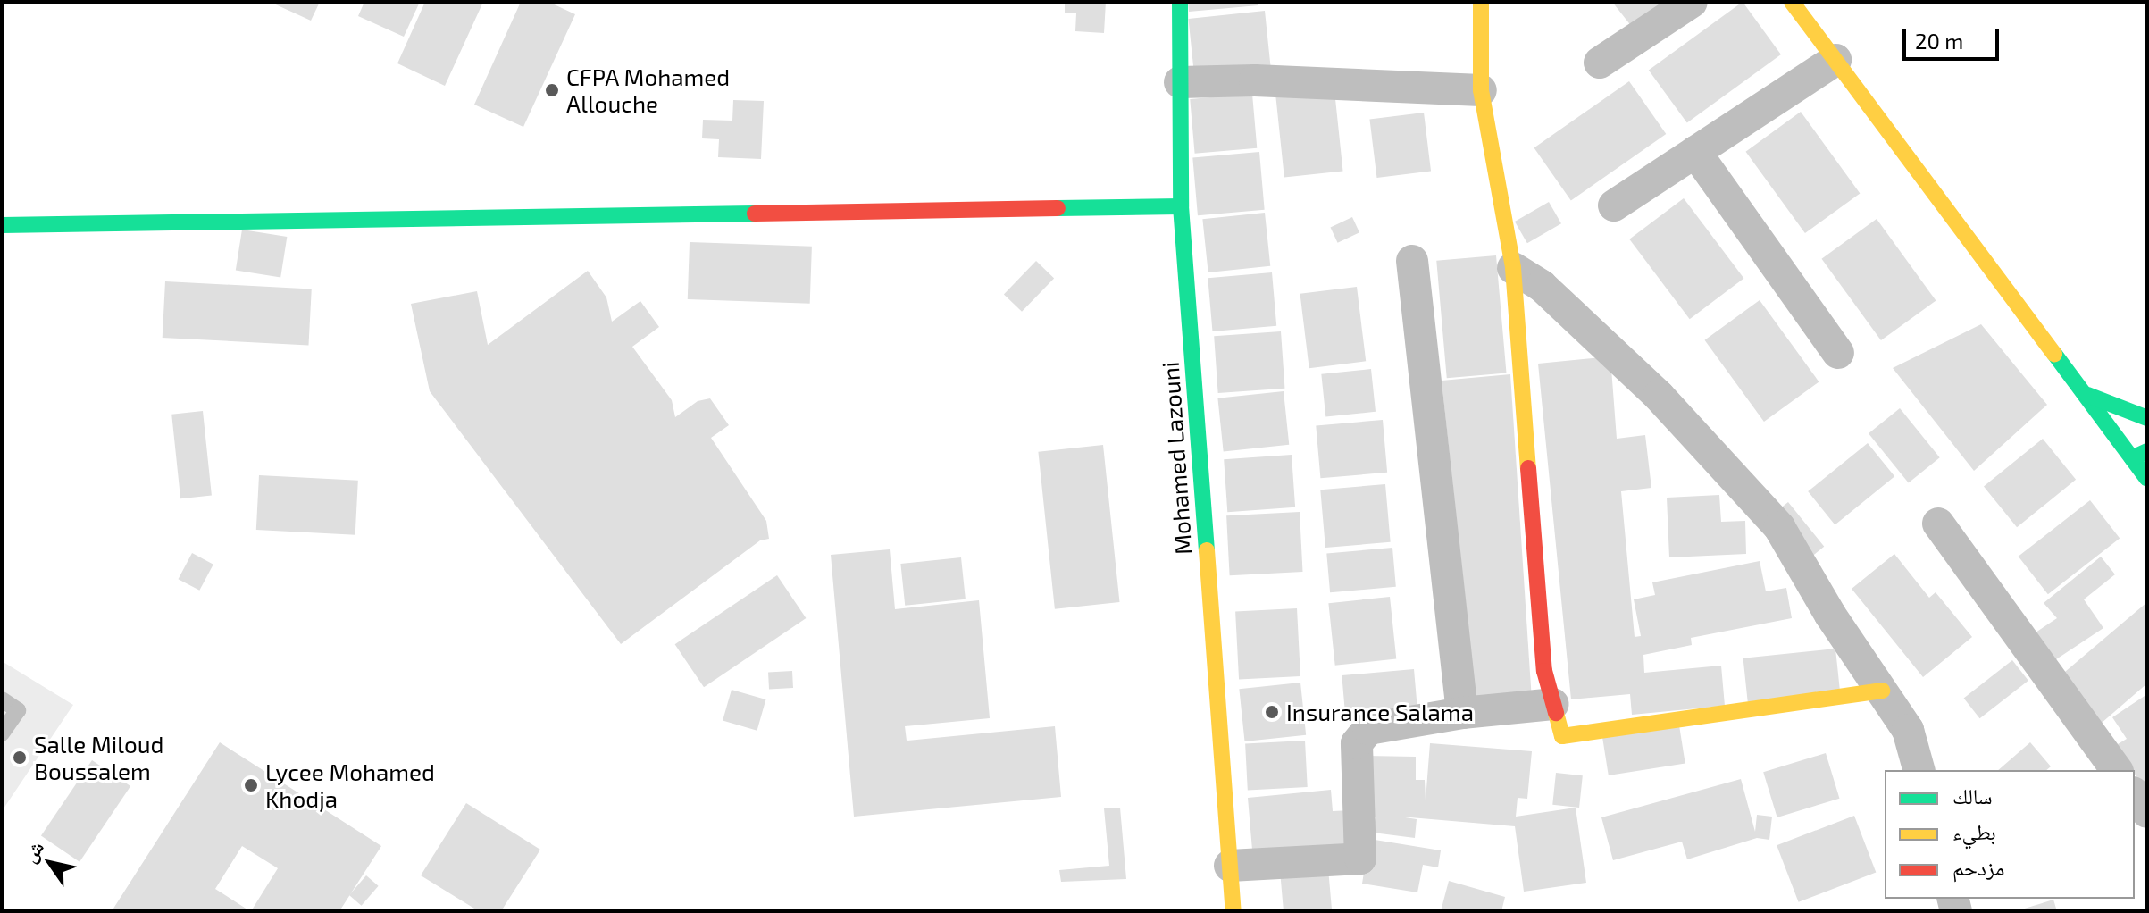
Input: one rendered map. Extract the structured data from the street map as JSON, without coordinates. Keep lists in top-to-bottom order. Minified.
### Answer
{"streets":{"main road":["Mohamed Lazouni"]},"places":["CFPA Mohamed Allouche","Insurance Salama","Salle Miloud Boussalem","Lycee Mohamed Khodja"],"legend":["سالك","بطيء","مزدحم"],"scale_bar":"20 m","north":"top left"}
